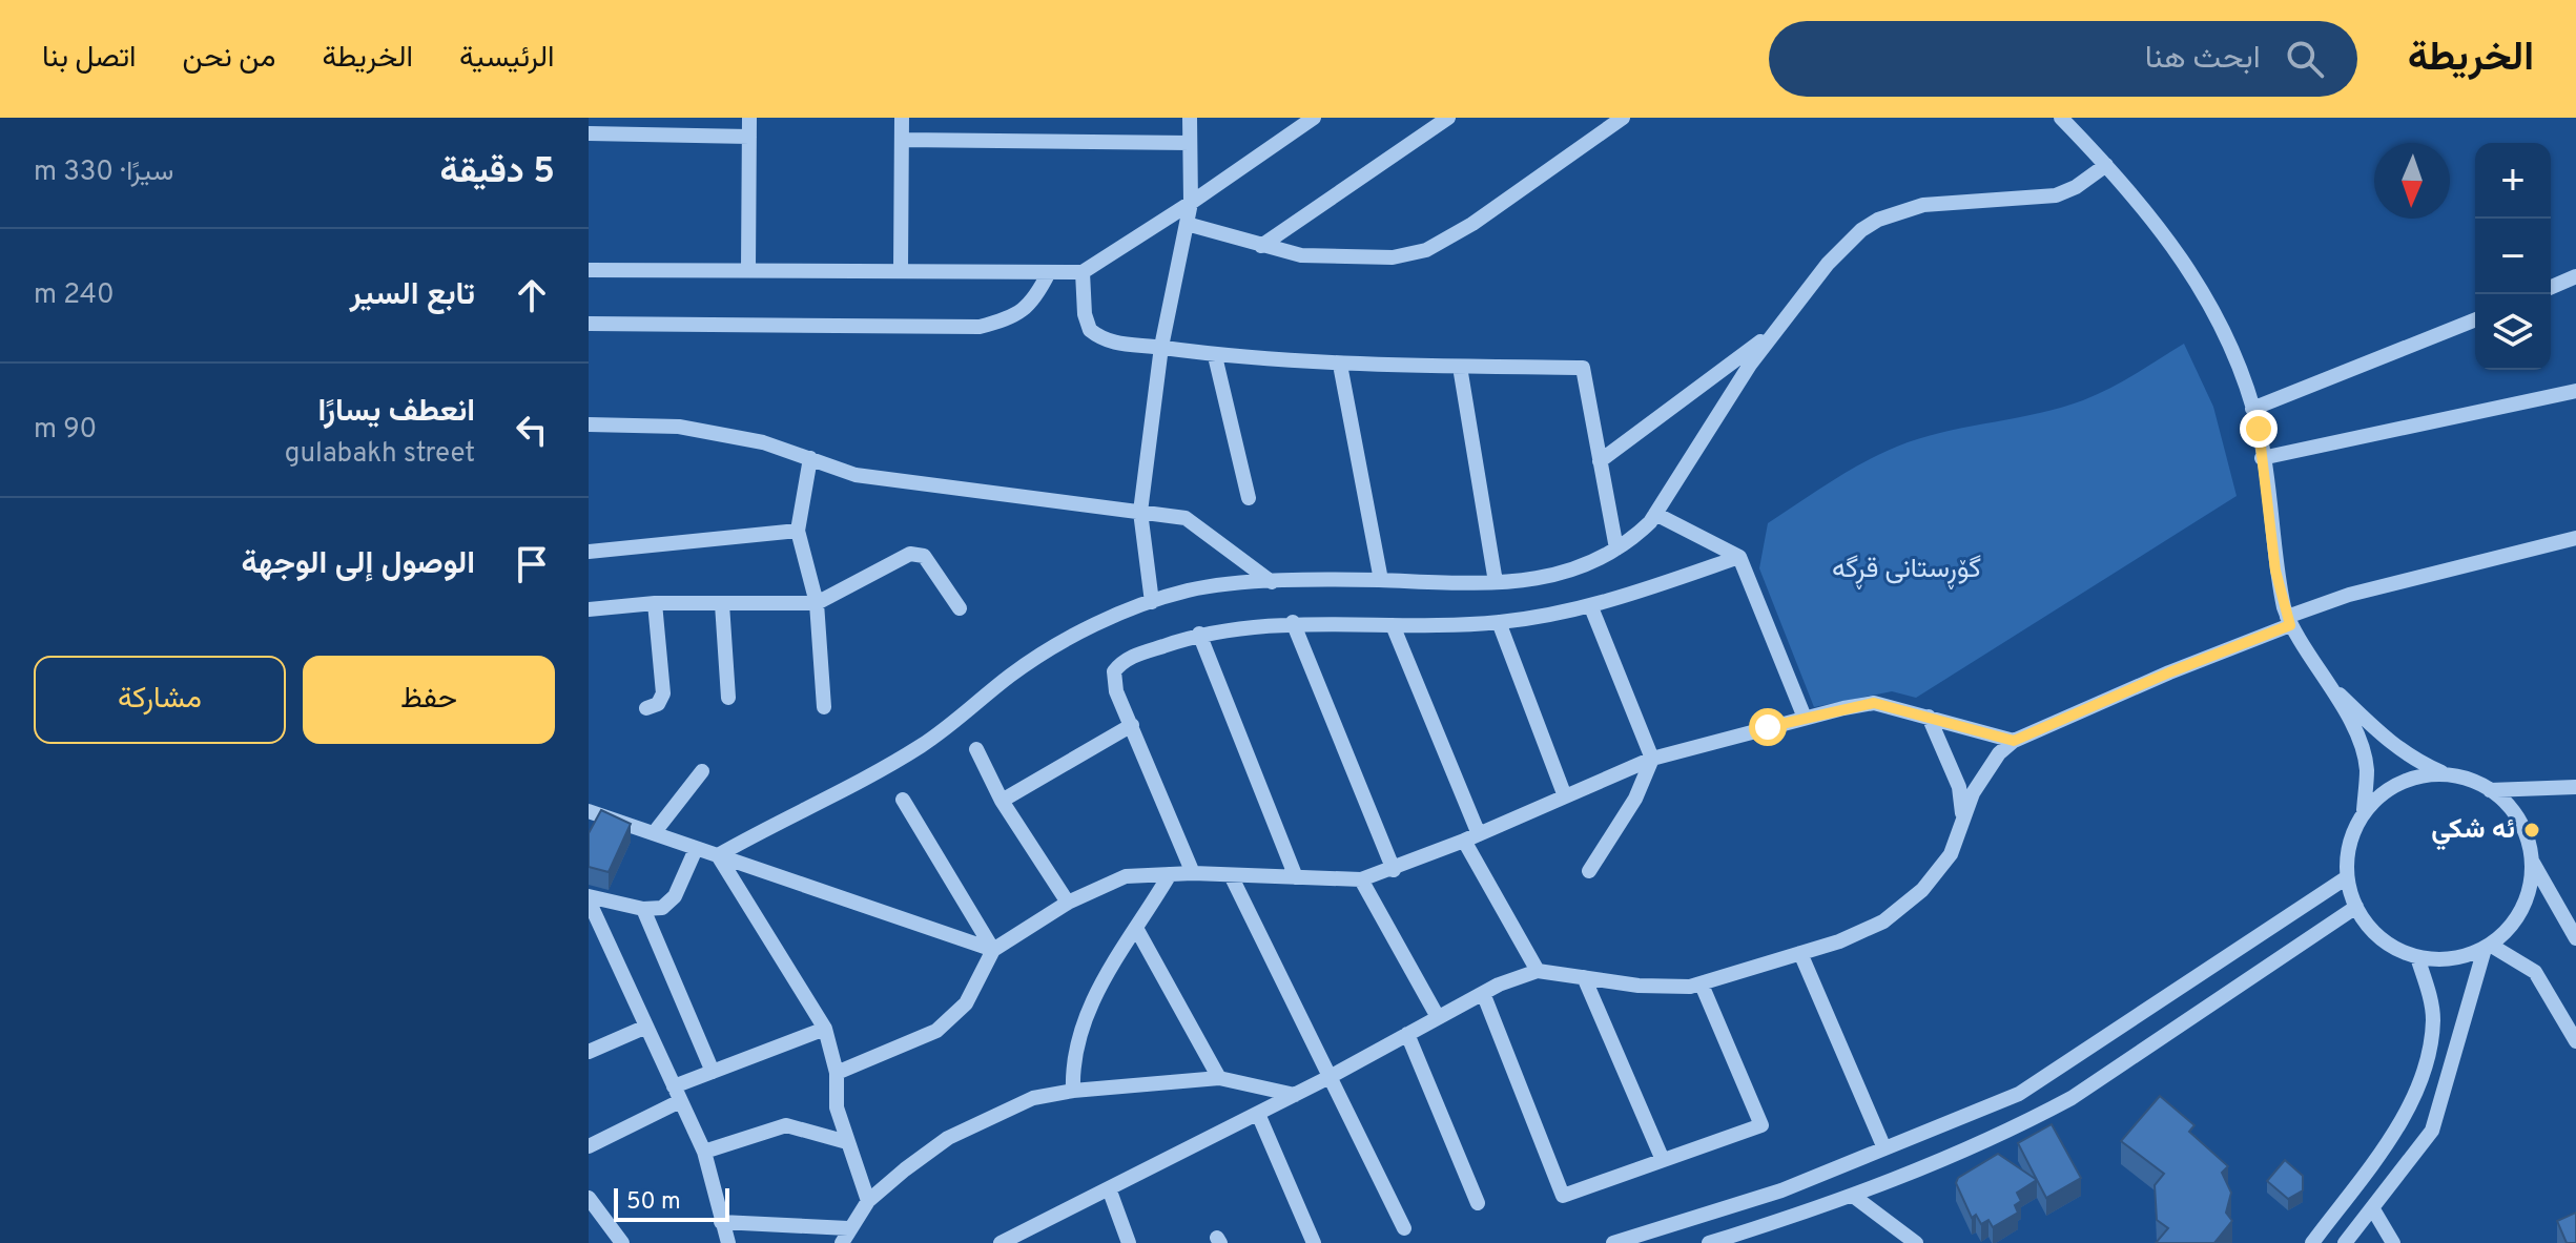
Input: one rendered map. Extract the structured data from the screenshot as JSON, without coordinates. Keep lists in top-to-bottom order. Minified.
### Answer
{"parks":["گۆڕستانی قڕگە"],"places":["ئه شكي"],"scale_bar":"50 m","north":"bottom","page":{"header":"الخريطة","search":"ابحث هنا","nav":["الرئيسية","الخريطة","من نحن","اتصل بنا"],"heading":["5 دقيقة","سيرًا · 330 m"],"map_buttons":["+","−"],"list":[["تابع السير","240 m"],["انعطف يسارًا","gulabakh street","90 m"],"الوصول إلى الوجهة"],"buttons":["حفظ","مشاركة"],"scale":"50 m"}}
